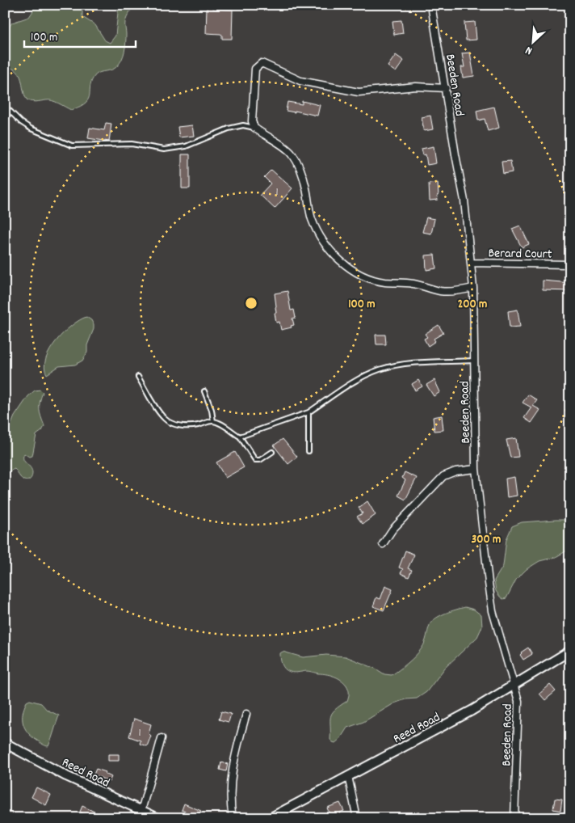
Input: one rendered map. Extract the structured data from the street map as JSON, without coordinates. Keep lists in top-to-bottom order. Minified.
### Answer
{"streets":{"street":["Beeden Road","Berard Court","Reed Road"]},"crossings":[["Beeden Road","Berard Court"],["Beeden Road","Reed Road"]],"house_numbers":["1","1"],"scale_bar":"100 m","north":"bottom left","rings":["100 m","200 m","300 m"]}
